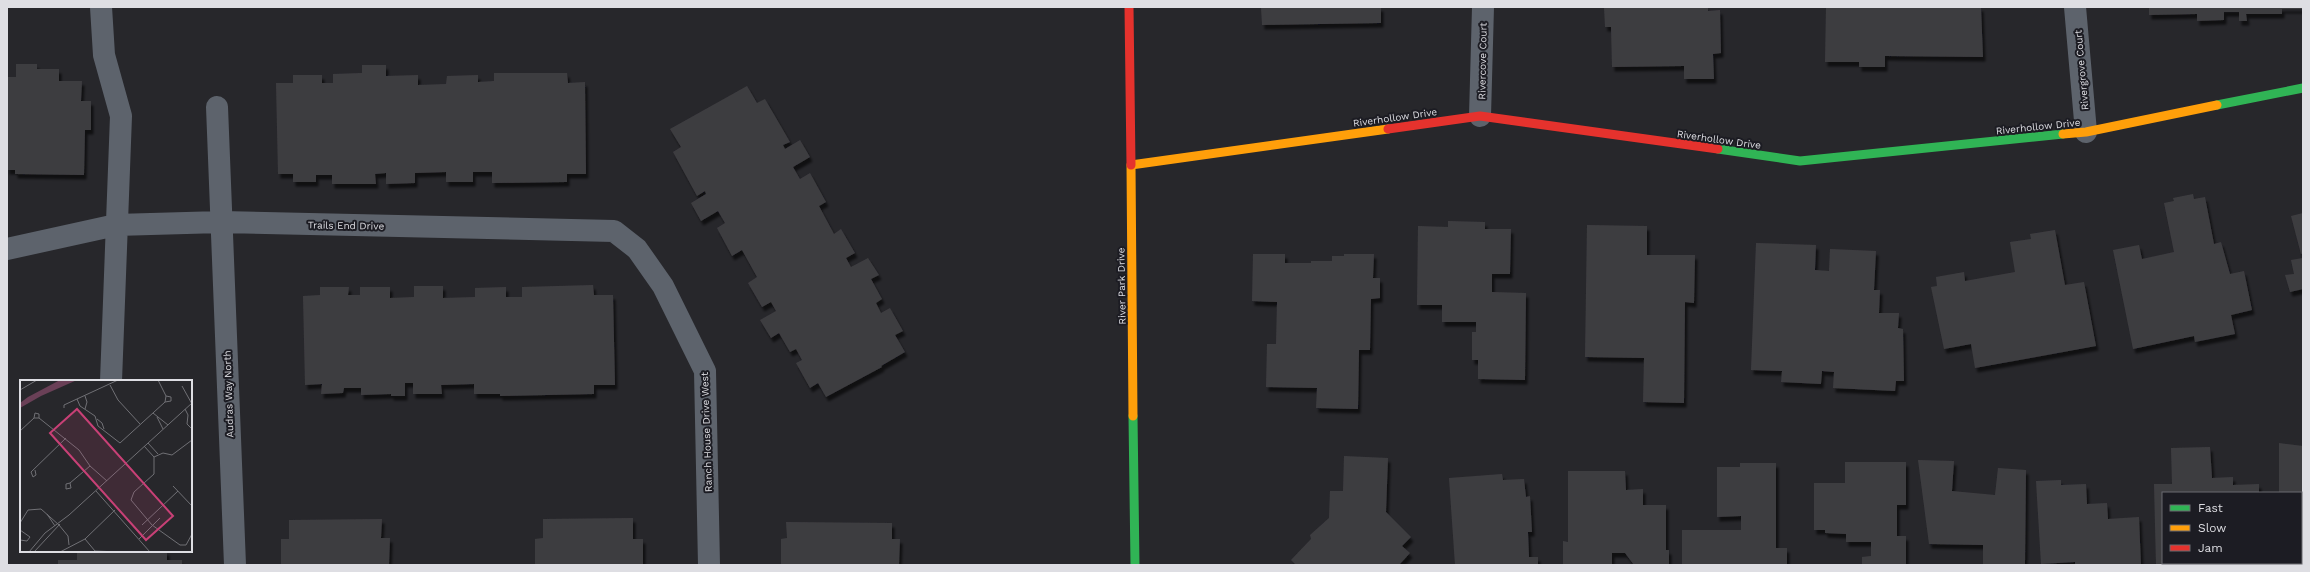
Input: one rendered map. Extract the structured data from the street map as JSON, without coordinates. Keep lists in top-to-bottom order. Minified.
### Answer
{"streets":{"street":["Rivercove Court","Rivergrove Court","Riverhollow Drive","Trails End Drive","River Park Drive","Audras Way North","Ranch House Drive West"]},"crossings":[["Rivercove Court","Riverhollow Drive"],["Rivergrove Court","Riverhollow Drive"],["Riverhollow Drive","River Park Drive"],["Trails End Drive","Audras Way North"],["Trails End Drive","Ranch House Drive West"]],"legend":["Fast","Slow","Jam"]}
